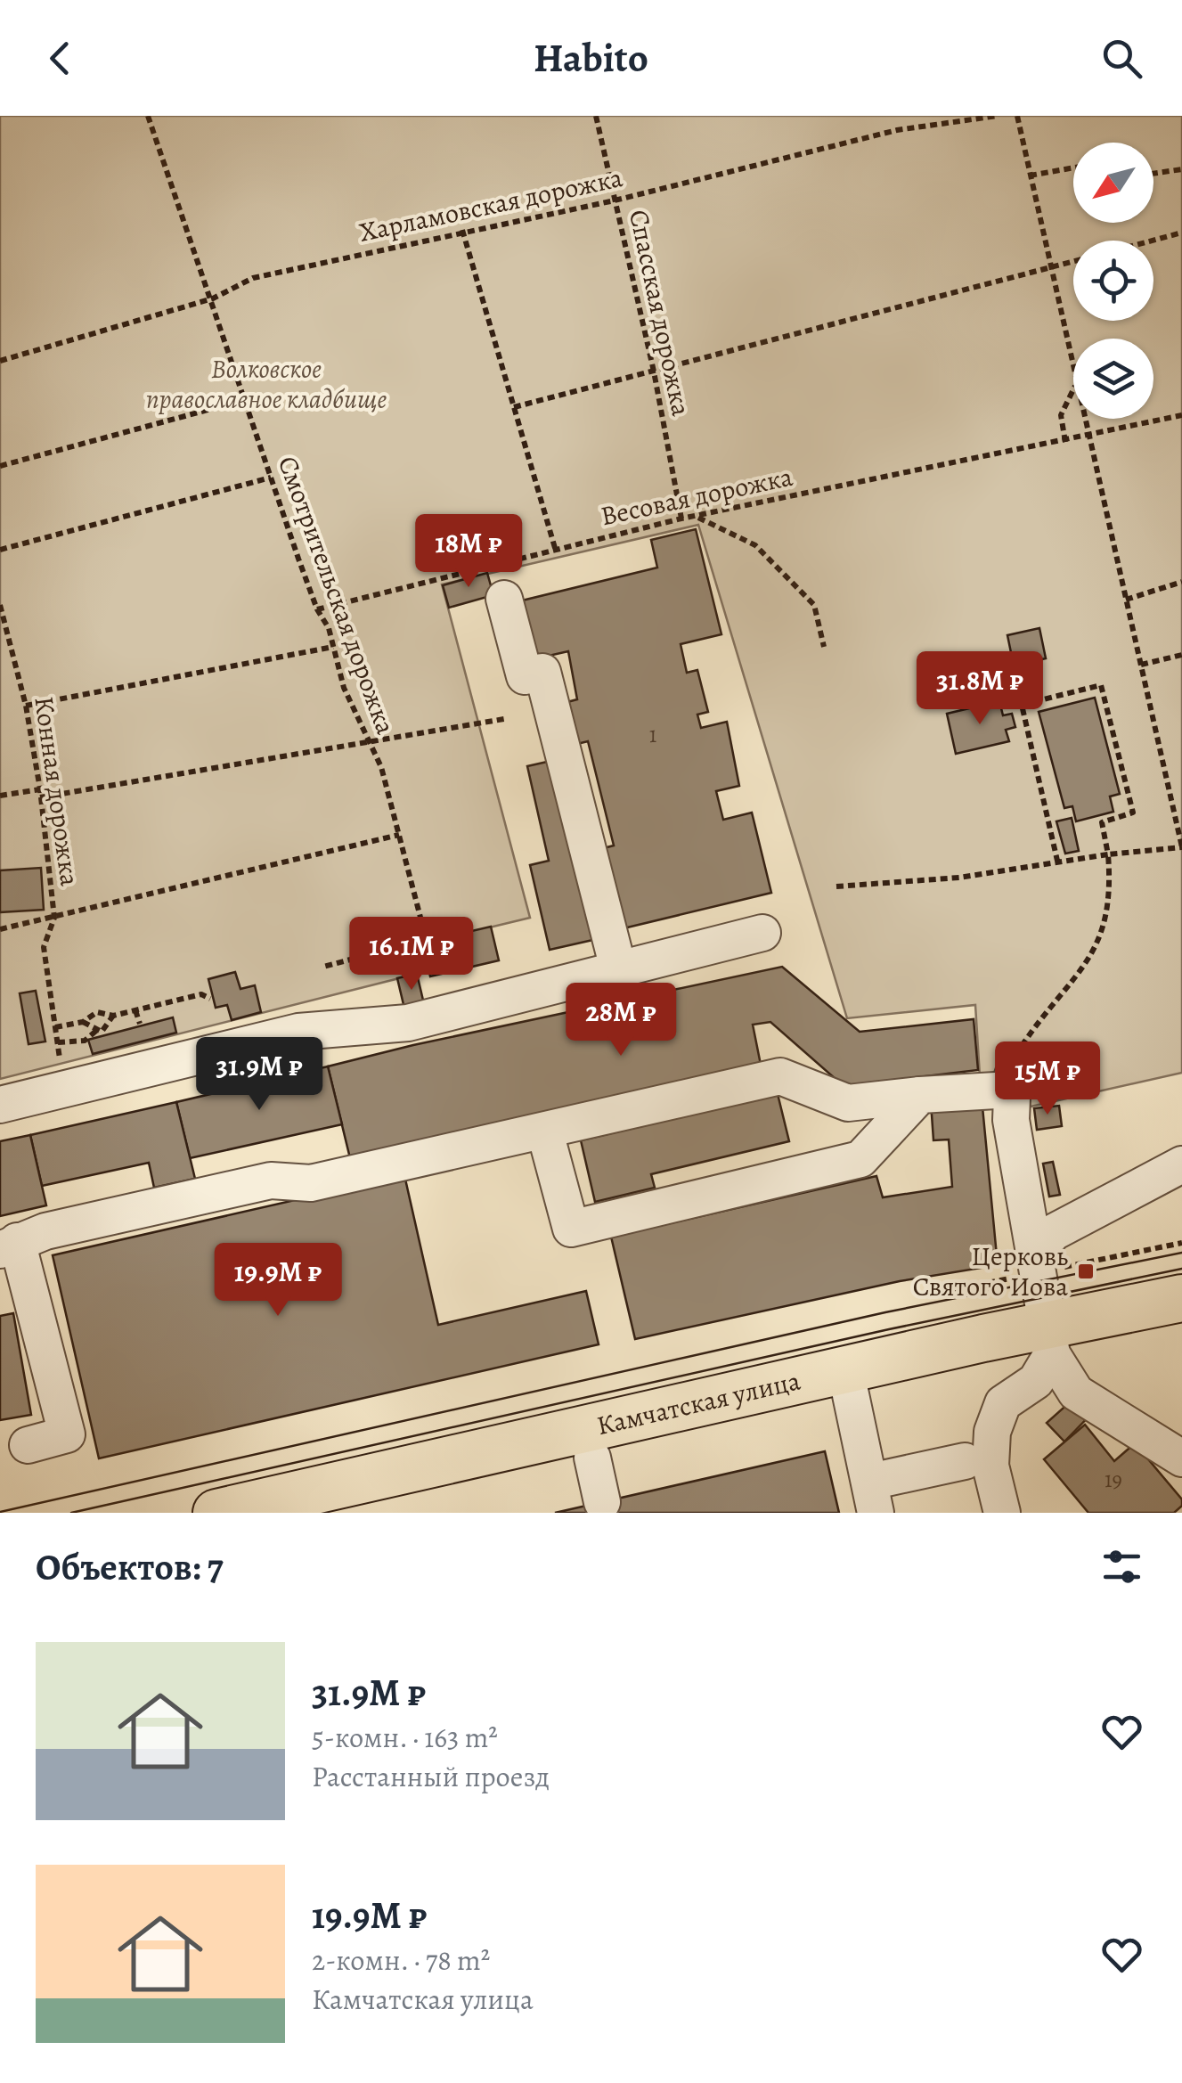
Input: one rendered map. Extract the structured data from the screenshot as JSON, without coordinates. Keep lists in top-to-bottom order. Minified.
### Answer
{"streets":{"main road":["Камчатская улица"],"path":["Харламовская дорожка","Спасская дорожка","Весовая дорожка","Смотрительская дорожка","Конная дорожка"]},"crossings":[["Харламовская дорожка","Спасская дорожка"],["Харламовская дорожка","Смотрительская дорожка"],["Спасская дорожка","Весовая дорожка"],["Весовая дорожка","Смотрительская дорожка"]],"parks":["Волковское православное кладбище"],"places":{"transit":["Церковь Святого Иова"]},"house_numbers":["1","19"],"north":"bottom left","page":{"header":"Habito","price":["18M ₽","31.8M ₽","16.1M ₽","28M ₽","31.9M ₽","15M ₽","19.9M ₽"],"heading":"Объектов: 7","list":[{"name":"31.9M ₽","note":"5-комн. · 163 m² · Расстанный проезд"},{"name":"19.9M ₽","note":"2-комн. · 78 m² · Камчатская улица"}]}}
